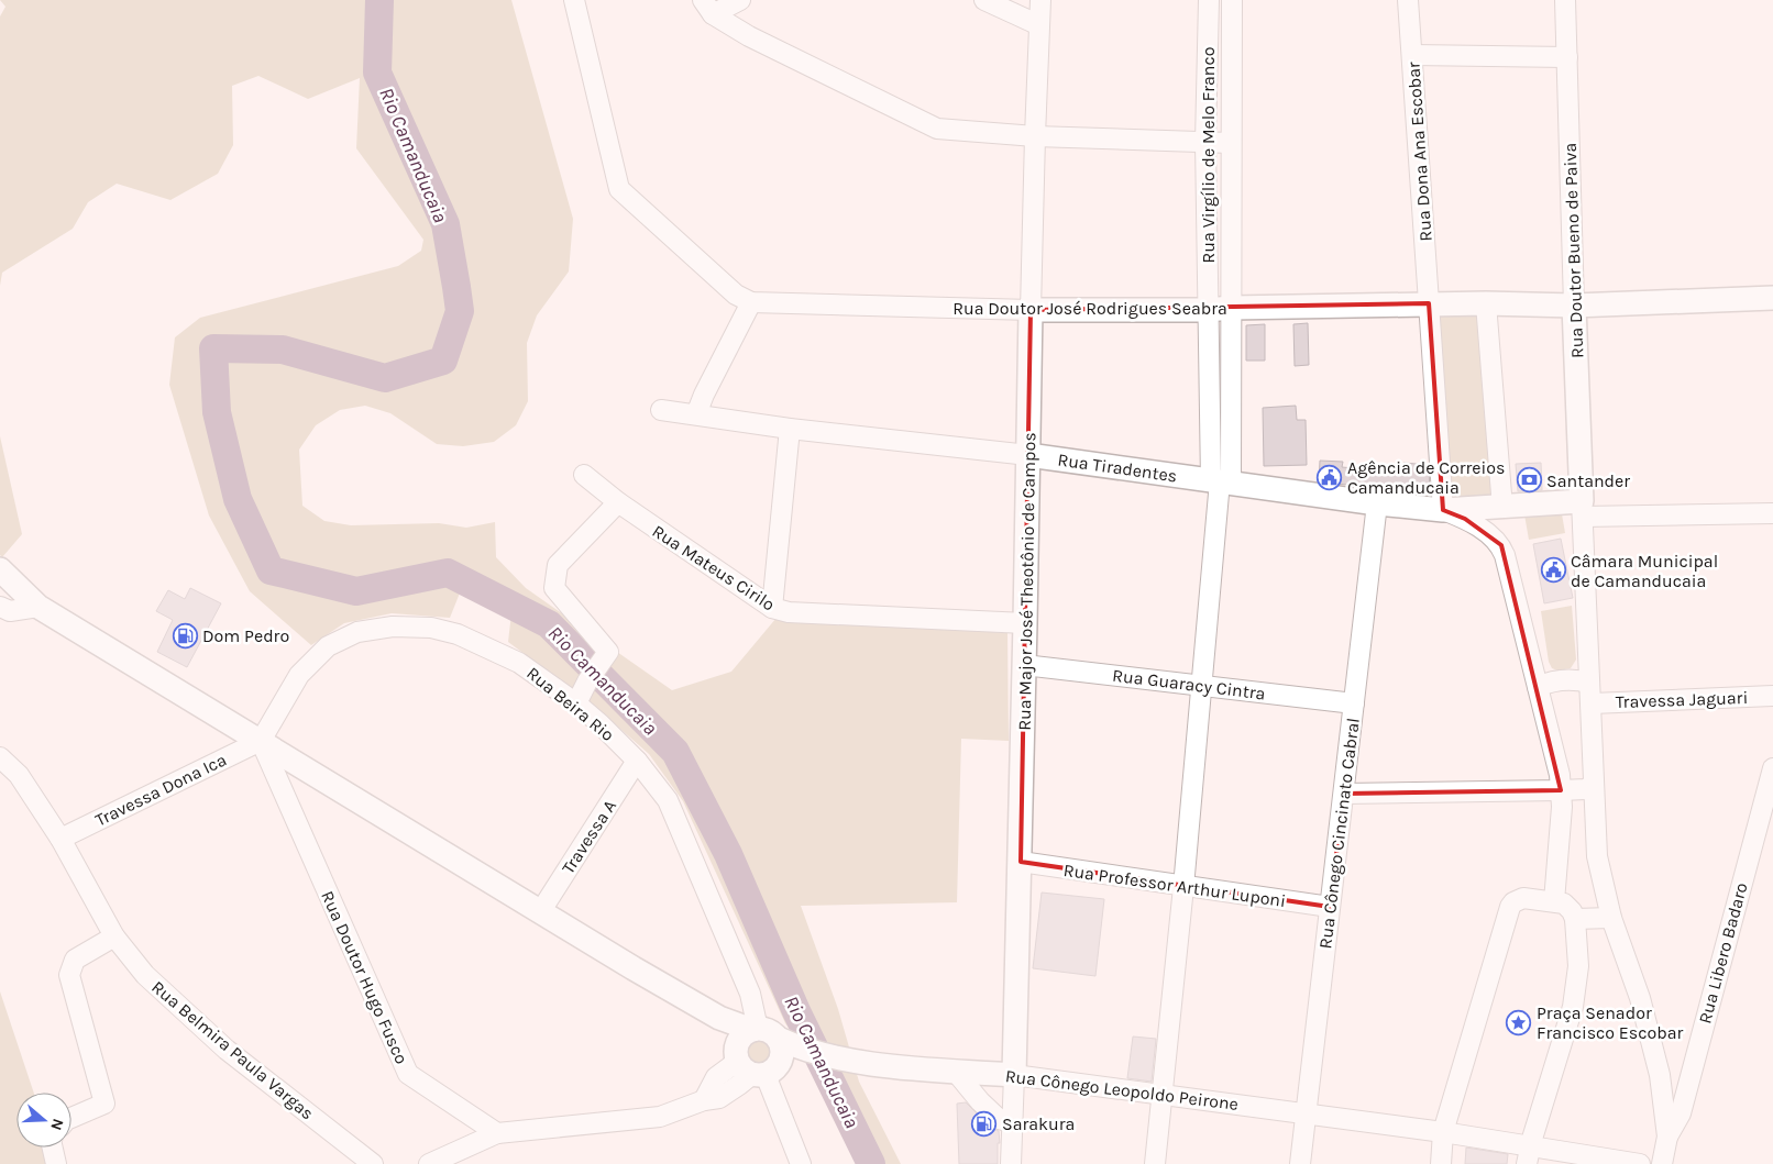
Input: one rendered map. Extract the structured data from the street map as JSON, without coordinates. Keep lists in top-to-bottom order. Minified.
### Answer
{"streets":{"main road":["Rua Doutor Bueno de Paiva","Rua Doutor José Rodrigues Seabra","Rua Tiradentes","Rua Major José Theotônio de Campos","Rua Cônego Leopoldo Peirone"],"street":["Rua Dona Ana Escobar","Rua Virgílio de Melo Franco","Rua Mateus Cirilo","Rua Guaracy Cintra","Travessa Jaguari","Rua Beira Rio","Travessa Dona Ica","Rua Cônego Cincinato Cabral","Travessa A","Rua Professor Arthur Luponi","Rua Libero Badaro","Rua Doutor Hugo Fusco","Rua Belmira Paula Vargas"]},"crossings":[["Rua Dona Ana Escobar","Rua Doutor José Rodrigues Seabra"],["Rua Dona Ana Escobar","Rua Tiradentes"],["Rua Virgílio de Melo Franco","Rua Doutor José Rodrigues Seabra"],["Rua Virgílio de Melo Franco","Rua Tiradentes"],["Rua Doutor Bueno de Paiva","Rua Doutor José Rodrigues Seabra"],["Rua Doutor Bueno de Paiva","Rua Tiradentes"],["Rua Doutor José Rodrigues Seabra","Rua Major José Theotônio de Campos"],["Rua Tiradentes","Rua Major José Theotônio de Campos"],["Rua Tiradentes","Rua Cônego Cincinato Cabral"],["Rua Mateus Cirilo","Rua Major José Theotônio de Campos"],["Rua Major José Theotônio de Campos","Rua Guaracy Cintra"],["Rua Major José Theotônio de Campos","Rua Professor Arthur Luponi"],["Rua Major José Theotônio de Campos","Rua Cônego Leopoldo Peirone"],["Rua Guaracy Cintra","Rua Cônego Cincinato Cabral"],["Rua Beira Rio","Travessa Dona Ica"],["Rua Beira Rio","Travessa A"],["Rua Beira Rio","Rua Doutor Hugo Fusco"],["Rua Beira Rio","Rua Cônego Leopoldo Peirone"],["Travessa Dona Ica","Rua Doutor Hugo Fusco"],["Travessa Dona Ica","Rua Belmira Paula Vargas"],["Rua Cônego Cincinato Cabral","Rua Professor Arthur Luponi"],["Rua Cônego Cincinato Cabral","Rua Cônego Leopoldo Peirone"]],"water":["Rio Camanducaia"],"places":{"public building":["Agência de Correios Camanducaia","Câmara Municipal de Camanducaia"],"bank":["Santander"],"fuel station":["Dom Pedro","Sarakura"],"place":["Praça Senador Francisco Escobar"]},"north":"right"}
